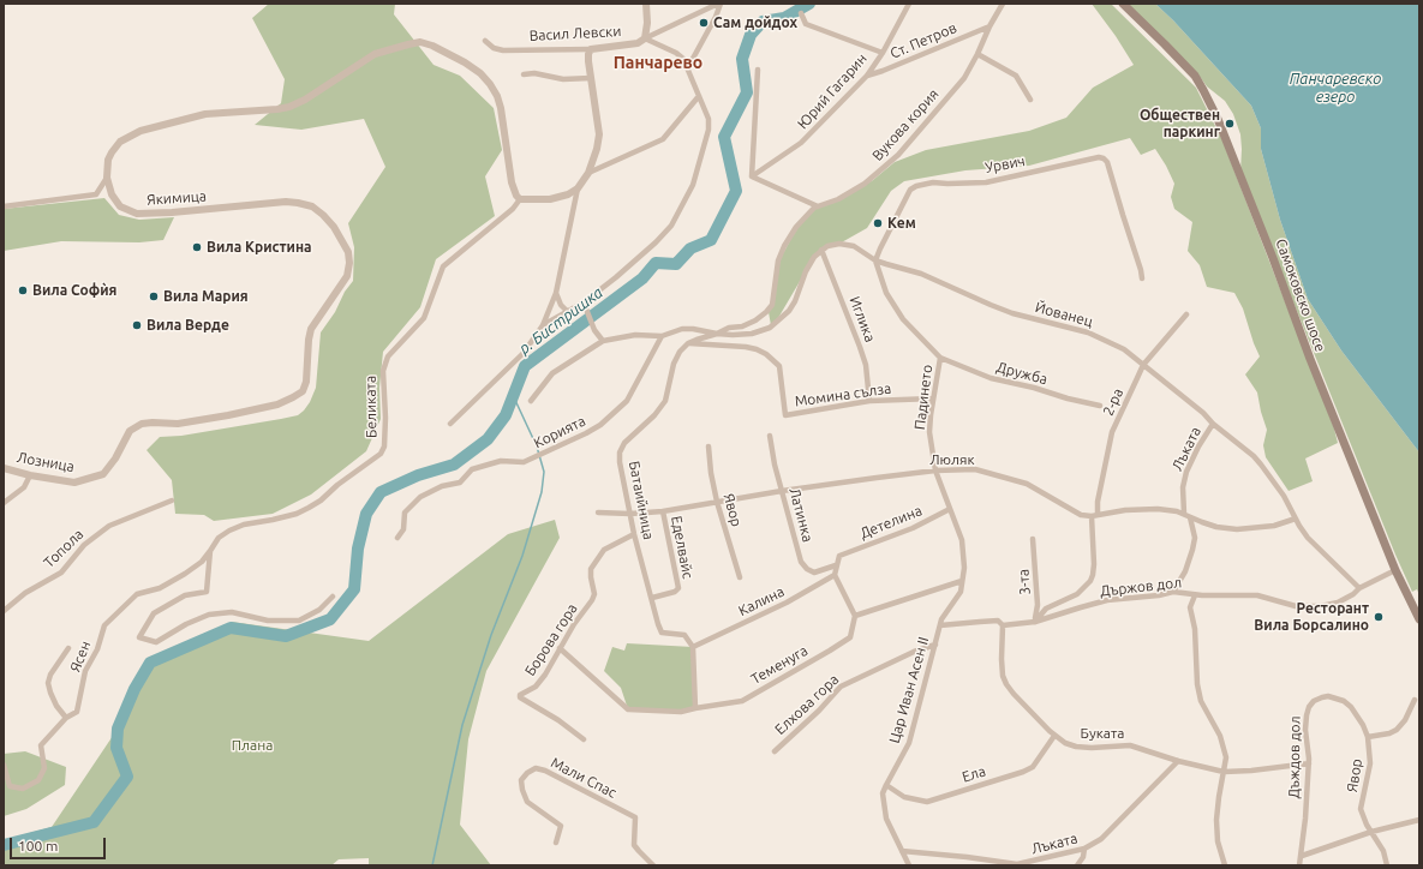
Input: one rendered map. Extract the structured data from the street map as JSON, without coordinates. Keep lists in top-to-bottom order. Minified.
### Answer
{"streets":{"main road":["Самоковско шосе"],"street":["Васил Левски","Ст. Петров","Юрий Гагарин","Вукова кория","Урвич","Якимица","Йованец","Иглика","Дружба","Момина сълза","Падинето","2-ра","Беликата","Корията","Лъката","Люляк","Лозница","Батаийница","Явор","Латинка","Детелина","Еделвайс","Топола","3-та","Държов дол","Калина","Борова гора","Ясен","Теменуга","Цар Иван Асен II","Елхова гора","Буката","Дъждов дол","Ела","Мали Спас"]},"crossings":[["Ст. Петров","Юрий Гагарин"],["Ст. Петров","Вукова кория"],["Урвич","Йованец"],["Урвич","Падинето"],["Якимица","Беликата"],["Якимица","Лозница"],["Самоковско шосе","Държов дол"],["Йованец","Иглика"],["Йованец","Падинето"],["Йованец","2-ра"],["Йованец","Лъката"],["Йованец","Държов дол"],["Иглика","Момина сълза"],["Дружба","Падинето"],["Момина сълза","Падинето"],["Момина сълза","Батаийница"],["Падинето","Люляк"],["Падинето","Детелина"],["Падинето","Държов дол"],["Падинето","Цар Иван Асен II"],["2-ра","Люляк"],["2-ра","3-та"],["2-ра","Държов дол"],["Беликата","Ясен"],["Лъката","Държов дол"],["Лъката","Цар Иван Асен II"],["Лъката","Буката"],["Люляк","Батаийница"],["Люляк","Явор"],["Люляк","Латинка"],["Люляк","Еделвайс"],["Батаийница","Еделвайс"],["Батаийница","Калина"],["Батаийница","Борова гора"],["Явор","Дъждов дол"],["Латинка","Детелина"],["3-та","Държов дол"],["Държов дол","Цар Иван Асен II"],["Държов дол","Буката"],["Борова гора","Теменуга"],["Цар Иван Асен II","Елхова гора"],["Цар Иван Асен II","Ела"],["Буката","Дъждов дол"],["Буката","Ела"]],"districts":["Панчарево"],"water":["Панчаревско езеро","р. Бистришка"],"parks":["Плана"],"places":["Сам дойдох","Обществен паркинг","Кем","Вила Кристина","Вила Софѝя","Вила Мария","Вила Верде","Ресторант Вила Борсалино"],"scale_bar":"100 m"}
